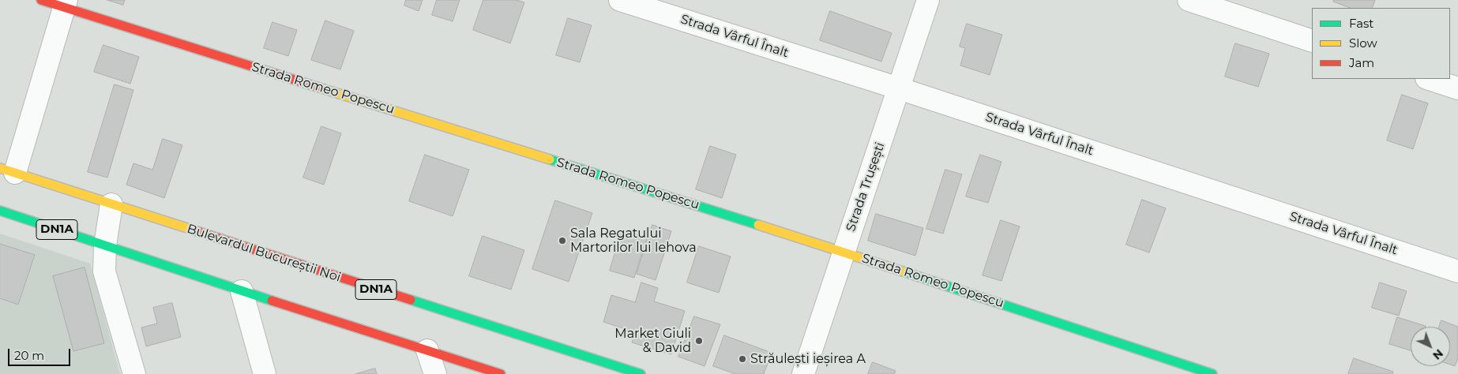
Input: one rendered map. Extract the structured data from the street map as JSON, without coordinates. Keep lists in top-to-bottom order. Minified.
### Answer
{"streets":{"street":["Strada Vârful Înalt","Strada Romeo Popescu","Strada Trușești","DN1A","Bulevardul Bucureștii Noi"]},"crossings":[["Strada Vârful Înalt","Strada Trușești"],["Strada Romeo Popescu","Strada Trușești"]],"places":["Sala Regatului Martorilor lui Iehova","Market Giuli & David","Străulești ieșirea A"],"legend":["Fast","Slow","Jam"],"scale_bar":"20 m","north":"bottom right"}
